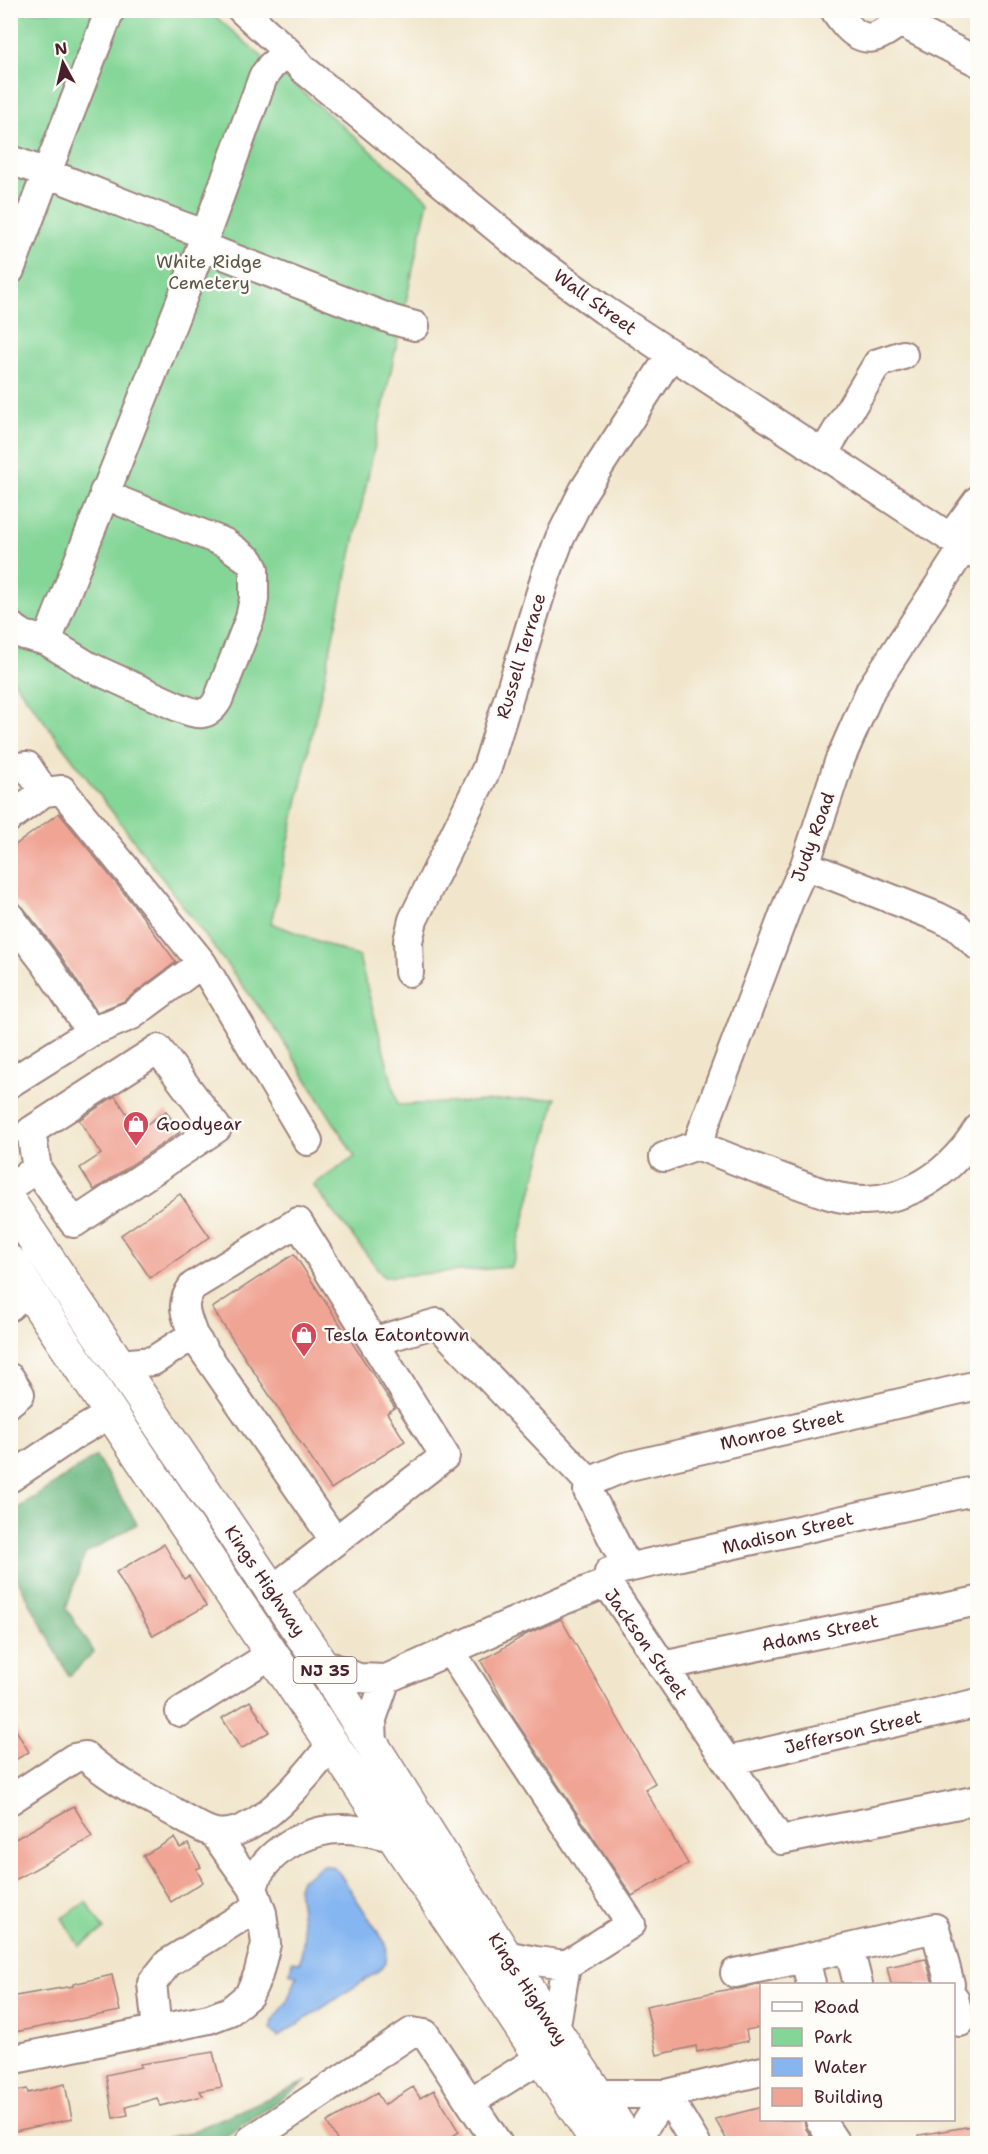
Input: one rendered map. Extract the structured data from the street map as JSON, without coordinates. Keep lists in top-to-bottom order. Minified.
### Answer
{"streets":{"main road":["Kings Highway","NJ 35"],"street":["Wall Street","Russell Terrace","Judy Road","Monroe Street","Madison Street","Adams Street","Jackson Street","Jefferson Street"]},"crossings":[["Wall Street","Russell Terrace"],["Wall Street","Judy Road"],["Monroe Street","Jackson Street"],["Madison Street","Jackson Street"],["Adams Street","Jackson Street"],["Jackson Street","Jefferson Street"]],"parks":["White Ridge Cemetery"],"places":{"shop":["Goodyear","Tesla Eatontown"]},"legend":["Road","Park","Water","Building"],"north":"top"}
